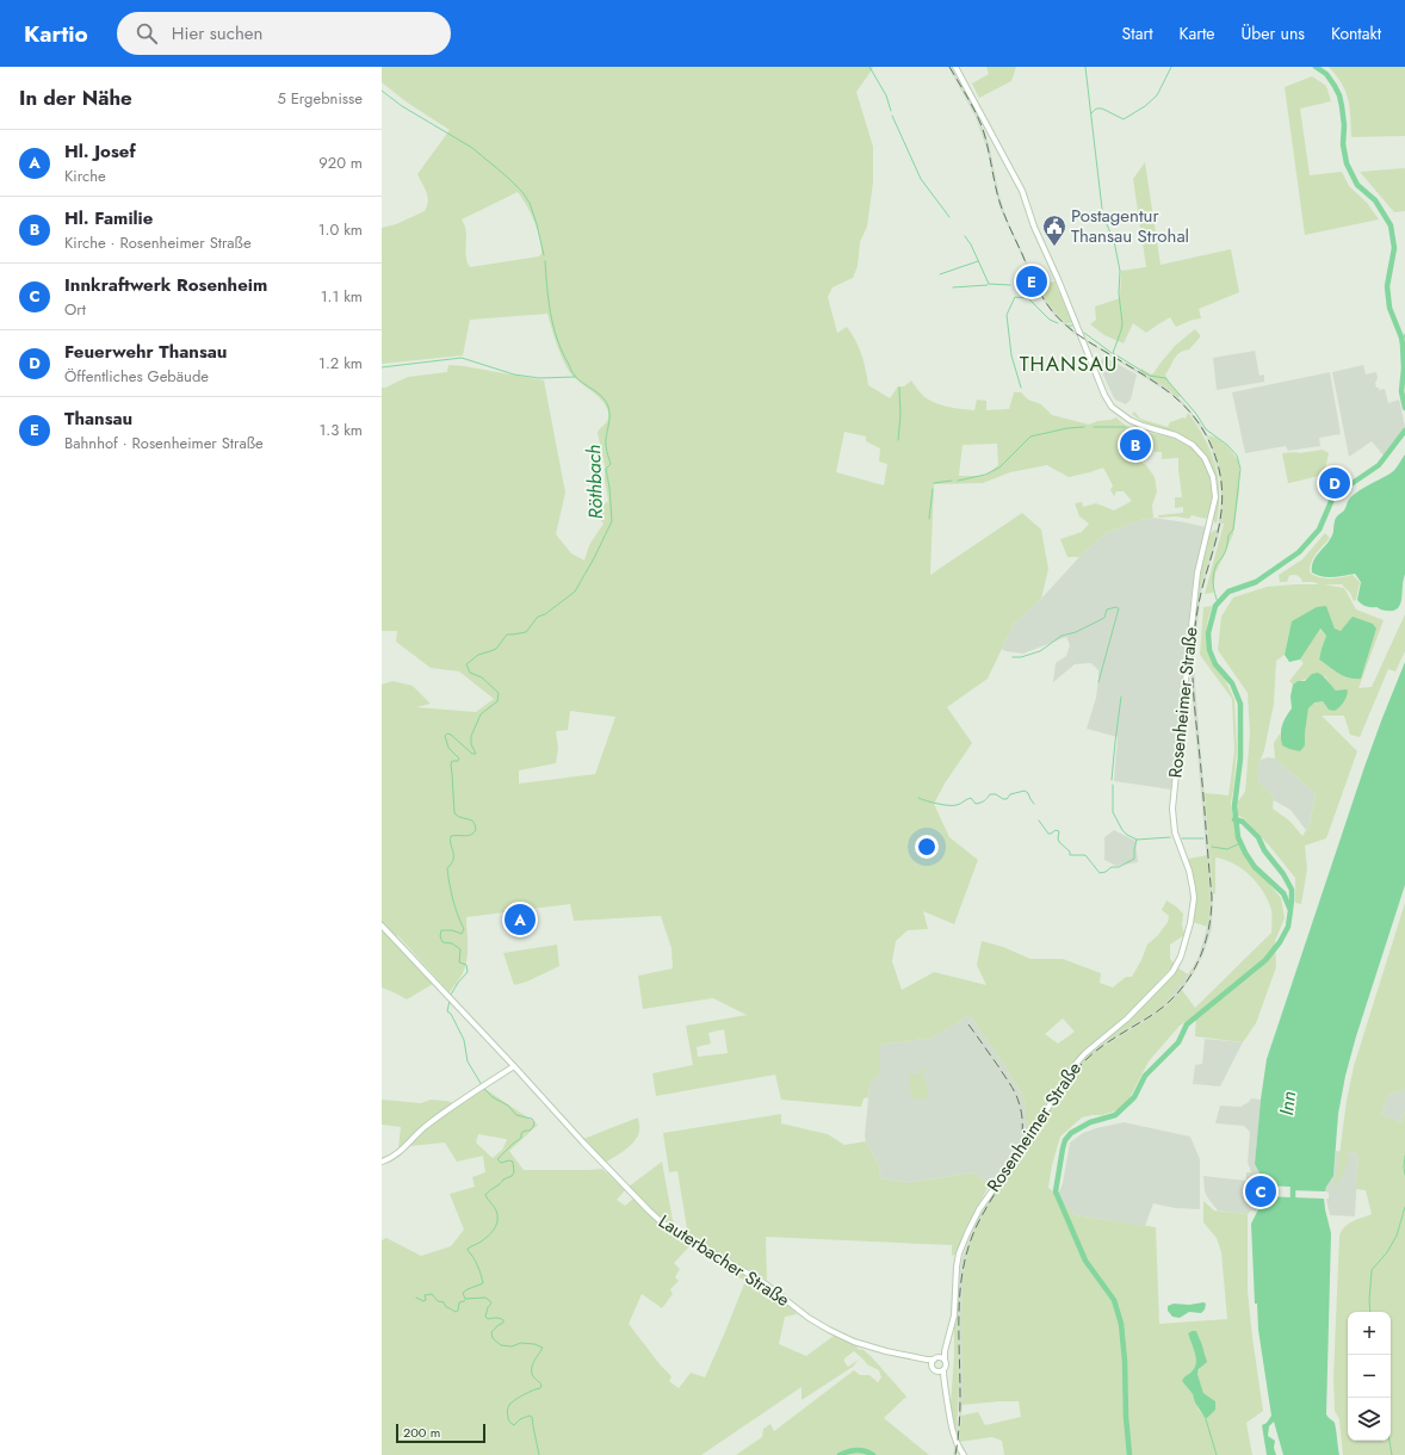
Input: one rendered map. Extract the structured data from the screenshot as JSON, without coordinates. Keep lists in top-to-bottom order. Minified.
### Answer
{"streets":{"main road":["Rosenheimer Straße","Lauterbacher Straße"]},"crossings":[["Rosenheimer Straße","Lauterbacher Straße"]],"districts":["THANSAU"],"water":["Röthbach","Inn"],"places":{"public building":["Postagentur Thansau Strohal"]},"scale_bar":"200 m","page":{"header":"Kartio","search":"Hier suchen","nav":["Start","Karte","Über uns","Kontakt"],"heading":["In der Nähe","5 Ergebnisse"],"list":[{"mark":"A","name":"Hl. Josef","note":"Kirche","value":"920 m"},{"mark":"B","name":"Hl. Familie","note":"Kirche · Rosenheimer Straße","value":"1.0 km"},{"mark":"C","name":"Innkraftwerk Rosenheim","note":"Ort","value":"1.1 km"},{"mark":"D","name":"Feuerwehr Thansau","note":"Öffentliches Gebäude","value":"1.2 km"},{"mark":"E","name":"Thansau","note":"Bahnhof · Rosenheimer Straße","value":"1.3 km"}],"pins":["E","B","D","A","C"],"map_buttons":["+","−"],"scale":"200 m"}}
